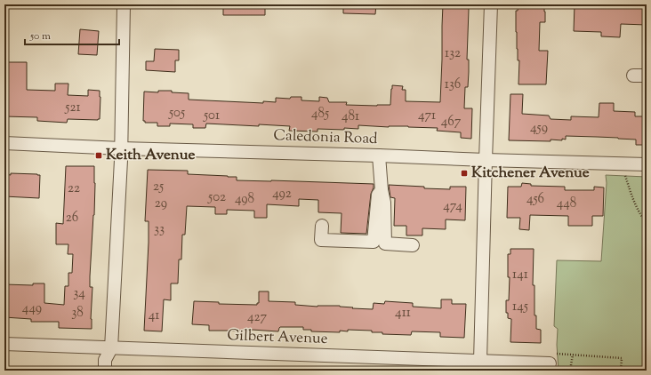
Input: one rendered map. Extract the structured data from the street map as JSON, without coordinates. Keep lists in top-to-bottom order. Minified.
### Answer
{"streets":{"street":["Caledonia Road","Gilbert Avenue"]},"places":{"transit":["Keith Avenue","Kitchener Avenue"]},"house_numbers":["132","136","521","505","485","501","471","481","467","459","25","22","492","502","498","456","29","448","474","26","33","141","34","145","449","38","411","41","427"],"scale_bar":"50 m"}
